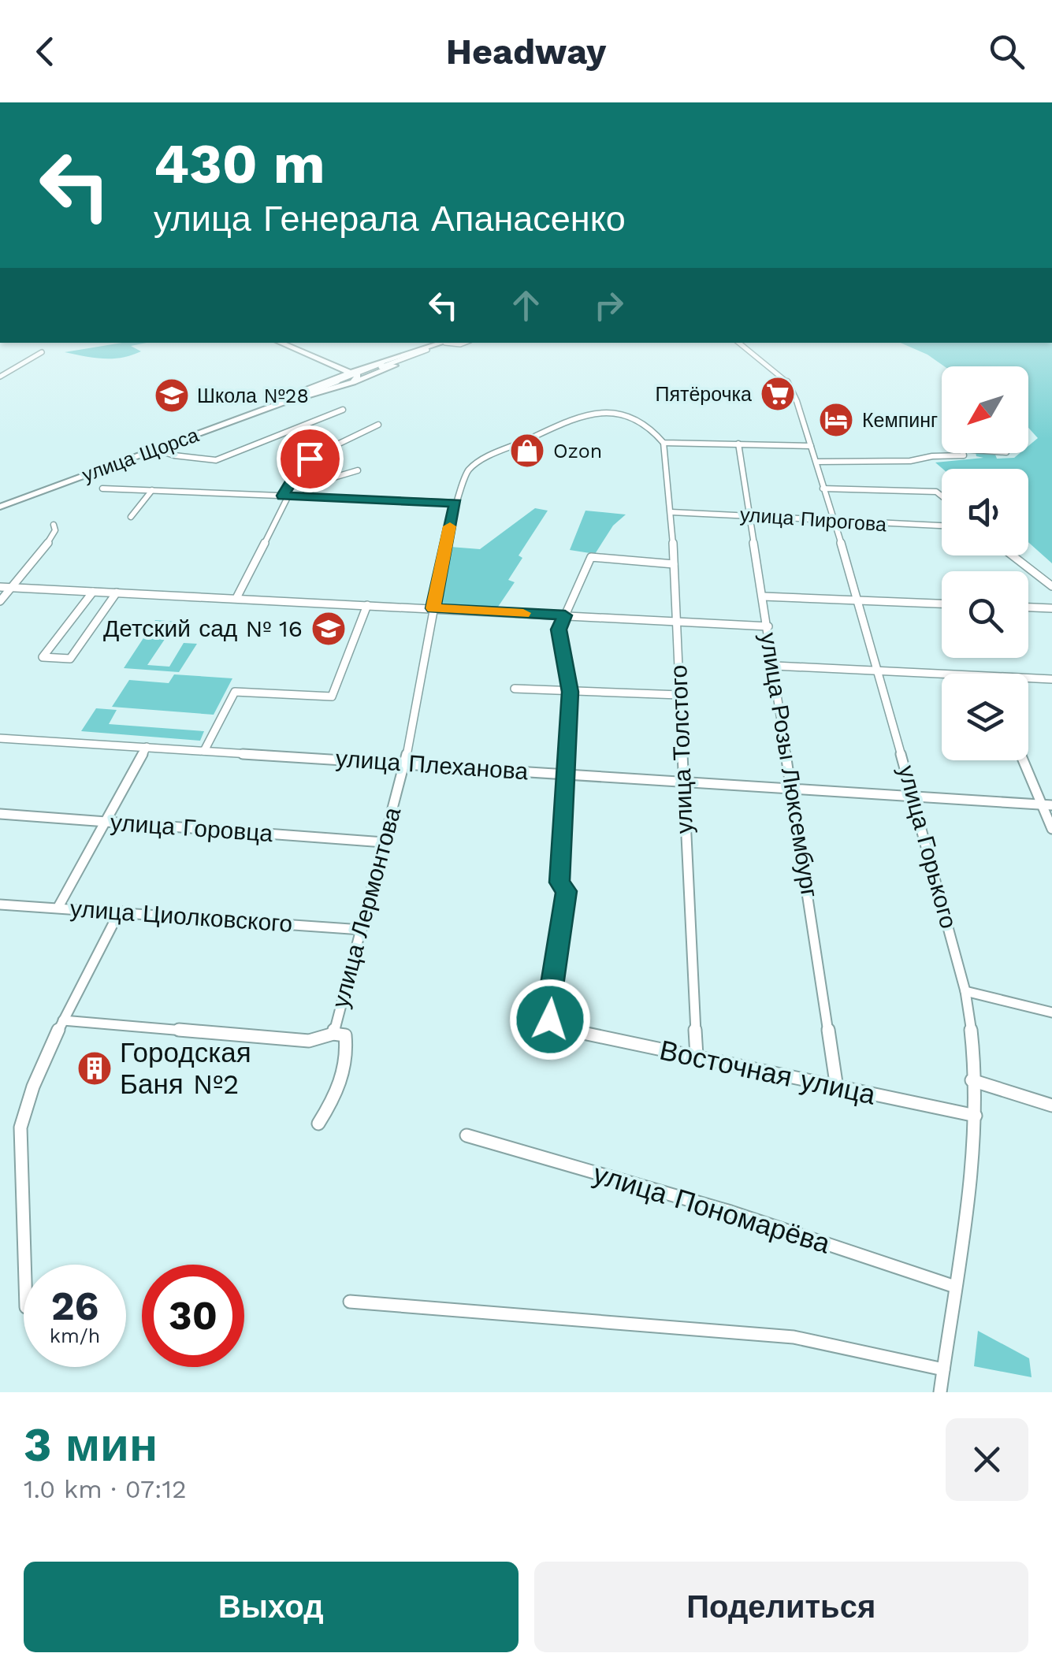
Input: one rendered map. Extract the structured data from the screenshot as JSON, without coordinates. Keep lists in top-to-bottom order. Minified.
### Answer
{"streets":{"main road":["улица Щорса"],"street":["улица Пирогова","улица Толстого","улица Плеханова","улица Розы Люксембург","улица Горовца","улица Горького","улица Лермонтова","улица Циолковского","Восточная улица","улица Пономарёва"]},"crossings":[["улица Пирогова","улица Толстого"],["улица Пирогова","улица Розы Люксембург"],["улица Пирогова","улица Горького"],["улица Толстого","улица Плеханова"],["улица Толстого","улица Лермонтова"],["улица Толстого","Восточная улица"],["улица Плеханова","улица Розы Люксембург"],["улица Плеханова","улица Горького"],["улица Плеханова","улица Лермонтова"],["улица Плеханова","Восточная улица"],["улица Розы Люксембург","Восточная улица"],["улица Горовца","улица Лермонтова"],["улица Горького","Восточная улица"],["улица Горького","улица Пономарёва"],["улица Лермонтова","улица Циолковского"]],"places":{"supermarket":["Пятёрочка"],"school or university":["Школа №28","Детский сад № 16"],"hotel":["Кемпинг"],"shop":["Ozon"],"building":["Городская Баня №2"]},"north":"bottom left","page":{"header":"Headway","turn":["430 m","улица Генерала Апанасенко"],"speed":"26 km/h","limit":"30","heading":["3 мин","1.0 km · 07:12"],"buttons":["Выход","Поделиться"]}}
